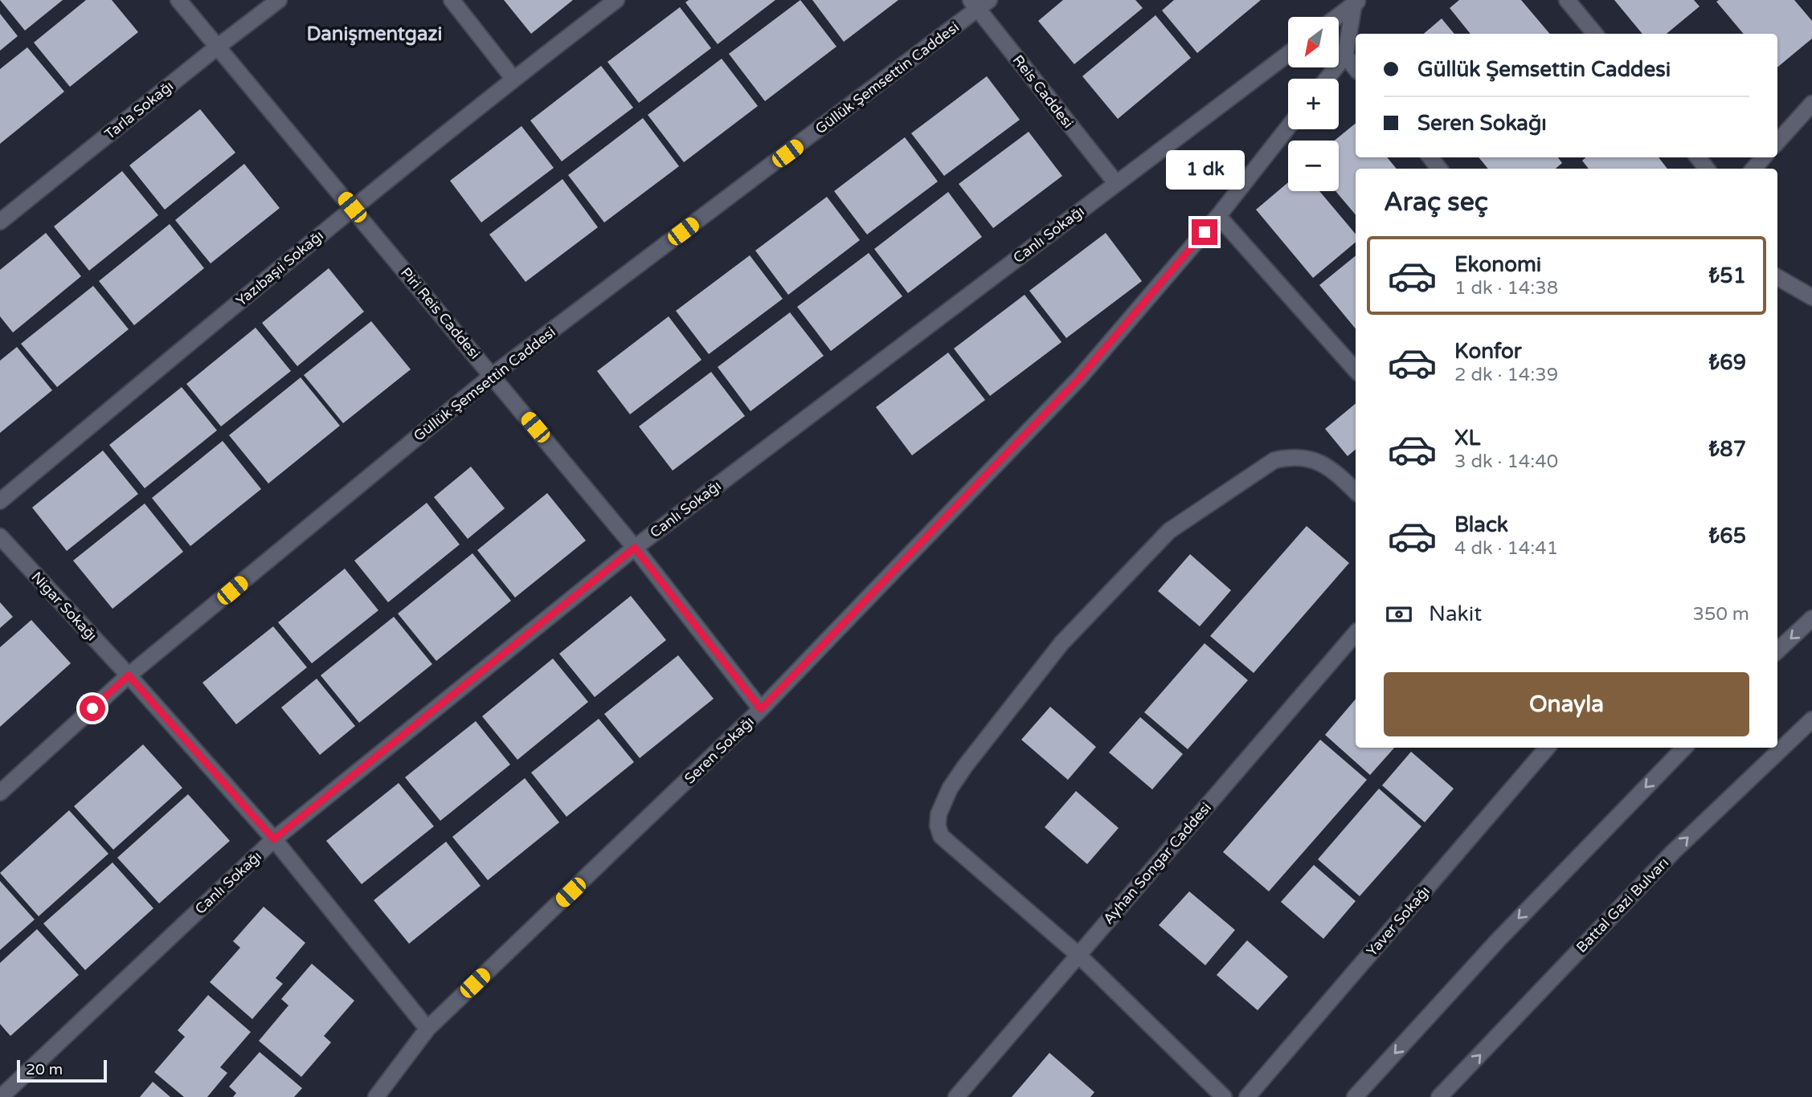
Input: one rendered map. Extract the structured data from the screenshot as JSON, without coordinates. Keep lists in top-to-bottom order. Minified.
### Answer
{"streets":{"street":["Güllük Şemsettin Caddesi","Reis Caddesi","Tarla Sokağı","Canlı Sokağı","Yazıbaşıi Sokağı","Piri Reis Caddesi","Nigar Sokağı","Seren Sokağı","Ayhan Songar Caddesi","Battal Gazi Bulvarı","Yaver Sokağı"]},"crossings":[["Güllük Şemsettin Caddesi","Reis Caddesi"],["Güllük Şemsettin Caddesi","Piri Reis Caddesi"],["Güllük Şemsettin Caddesi","Nigar Sokağı"],["Reis Caddesi","Canlı Sokağı"],["Tarla Sokağı","Piri Reis Caddesi"],["Canlı Sokağı","Piri Reis Caddesi"],["Canlı Sokağı","Nigar Sokağı"],["Yazıbaşıi Sokağı","Piri Reis Caddesi"],["Piri Reis Caddesi","Seren Sokağı"],["Nigar Sokağı","Seren Sokağı"]],"districts":["Danişmentgazi"],"scale_bar":"20 m","north":"bottom left","page":{"map_buttons":["+","−"],"banner":["Güllük Şemsettin Caddesi","Seren Sokağı"],"bubble":"1 dk","heading":"Araç seç","list":[{"name":"Ekonomi","note":"1 dk · 14:38","value":"₺51"},{"name":"Konfor","note":"2 dk · 14:39","value":"₺69"},{"name":"XL","note":"3 dk · 14:40","value":"₺87"},{"name":"Black","note":"4 dk · 14:41","value":"₺65"}],"pay":["Nakit","350 m"],"buttons":"Onayla","scale":"20 m"}}
